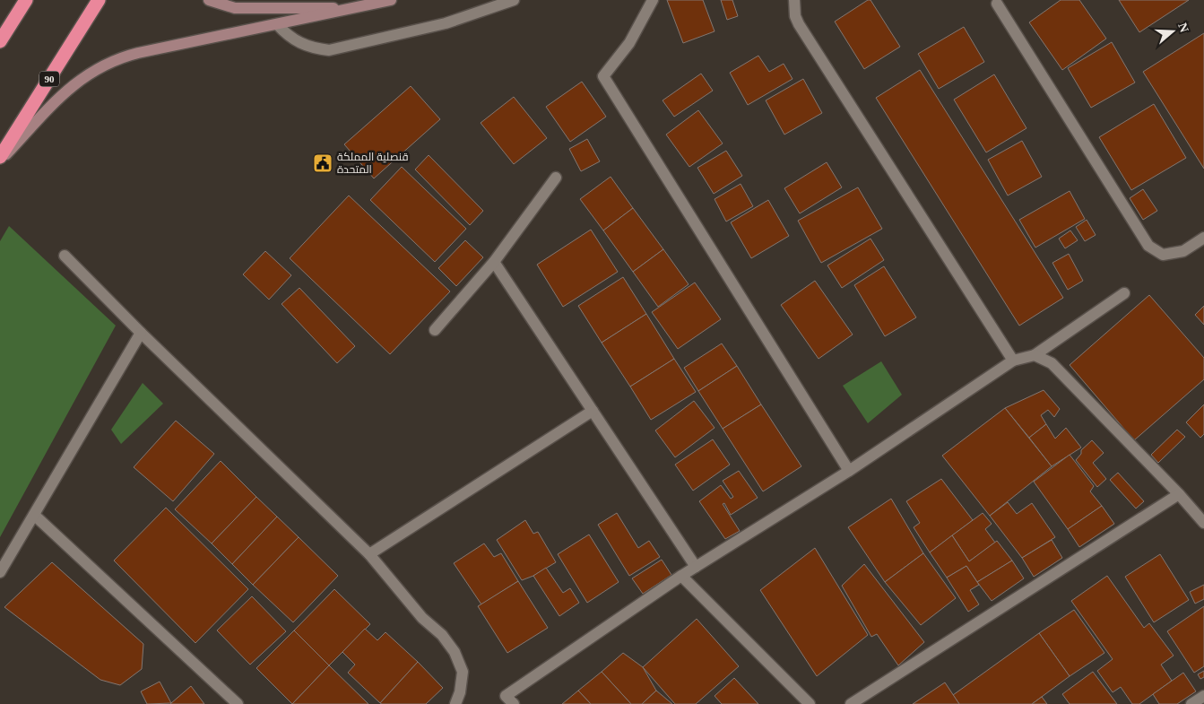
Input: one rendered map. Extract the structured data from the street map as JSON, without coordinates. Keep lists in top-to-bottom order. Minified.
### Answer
{"streets":{"highway":["90"]},"places":{"public building":["قنصلية المملكة المتحدة"]},"north":"right"}
